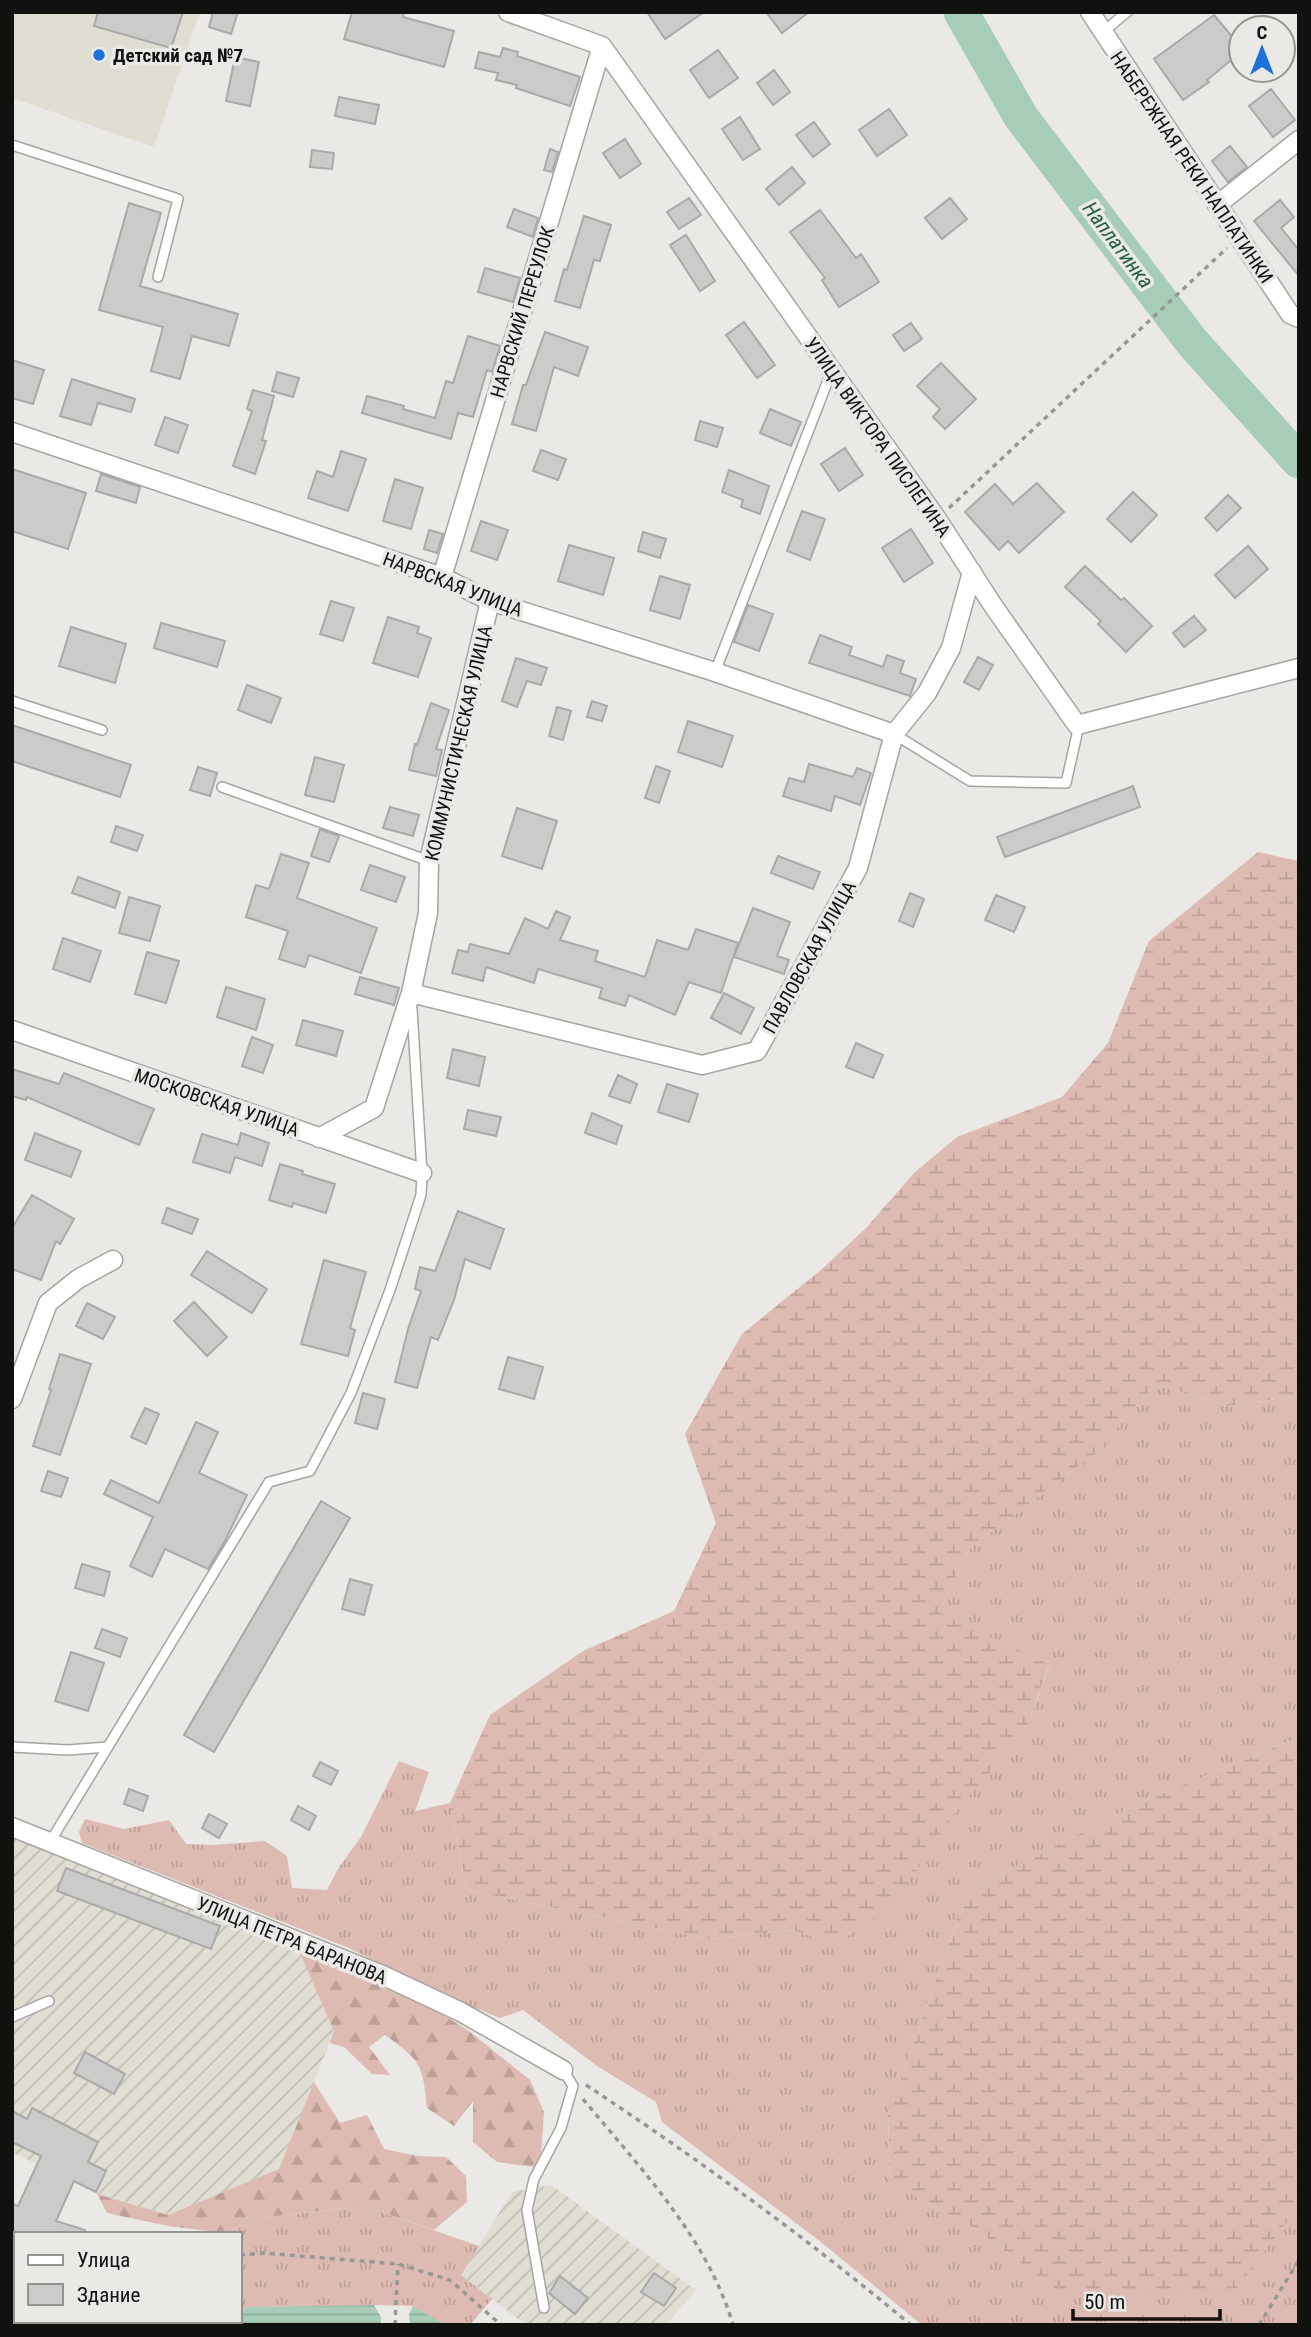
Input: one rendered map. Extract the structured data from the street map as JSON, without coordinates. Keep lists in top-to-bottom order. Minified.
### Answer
{"streets":{"street":["НАБЕРЕЖНАЯ РЕКИ НАПЛАТИНКИ","НАРВСКИЙ ПЕРЕУЛОК","УЛИЦА ВИКТОРА ПИСЛЕГИНА","НАРВСКАЯ УЛИЦА","КОММУНИСТИЧЕСКАЯ УЛИЦА","ПАВЛОВСКАЯ УЛИЦА","МОСКОВСКАЯ УЛИЦА","УЛИЦА ПЕТРА БАРАНОВА"]},"crossings":[["НАРВСКИЙ ПЕРЕУЛОК","УЛИЦА ВИКТОРА ПИСЛЕГИНА"],["НАРВСКИЙ ПЕРЕУЛОК","НАРВСКАЯ УЛИЦА"],["УЛИЦА ВИКТОРА ПИСЛЕГИНА","ПАВЛОВСКАЯ УЛИЦА"],["НАРВСКАЯ УЛИЦА","КОММУНИСТИЧЕСКАЯ УЛИЦА"],["НАРВСКАЯ УЛИЦА","ПАВЛОВСКАЯ УЛИЦА"],["КОММУНИСТИЧЕСКАЯ УЛИЦА","ПАВЛОВСКАЯ УЛИЦА"],["КОММУНИСТИЧЕСКАЯ УЛИЦА","МОСКОВСКАЯ УЛИЦА"]],"water":["Наплатинка"],"places":["Детский сад №7"],"legend":["Улица","Здание"],"scale_bar":"50 m","north":"top"}
